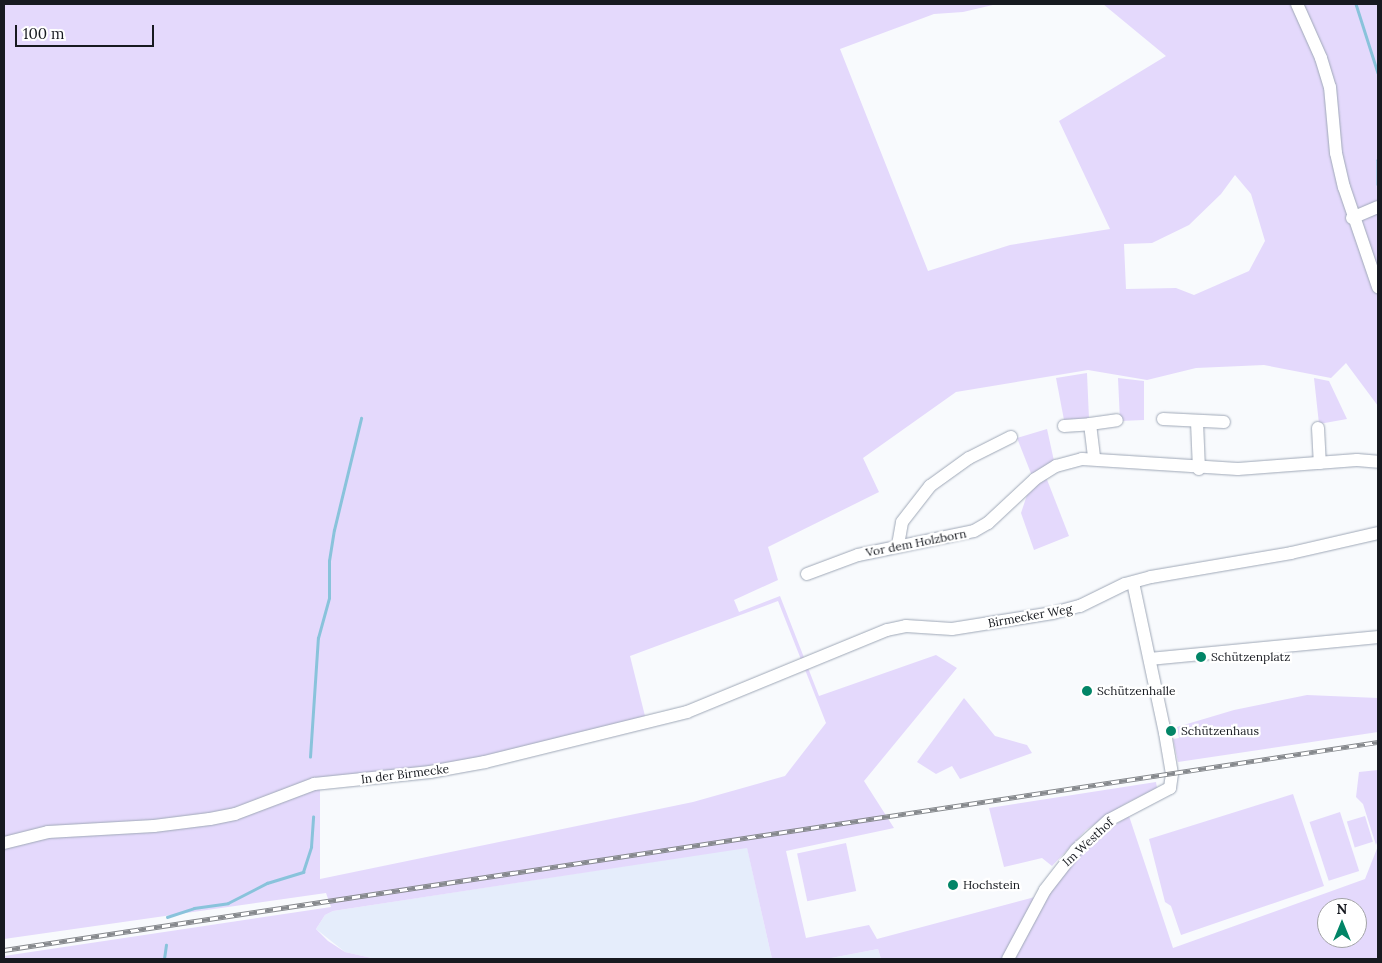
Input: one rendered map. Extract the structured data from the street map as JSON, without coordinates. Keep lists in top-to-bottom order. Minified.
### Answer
{"streets":{"street":["Vor dem Holzborn","Birmecker Weg","In der Birmecke","Im Westhof"]},"crossings":[["Birmecker Weg","In der Birmecke"]],"places":["Schützenplatz","Schützenhalle","Schützenhaus","Hochstein"],"scale_bar":"100 m","north":"top"}
